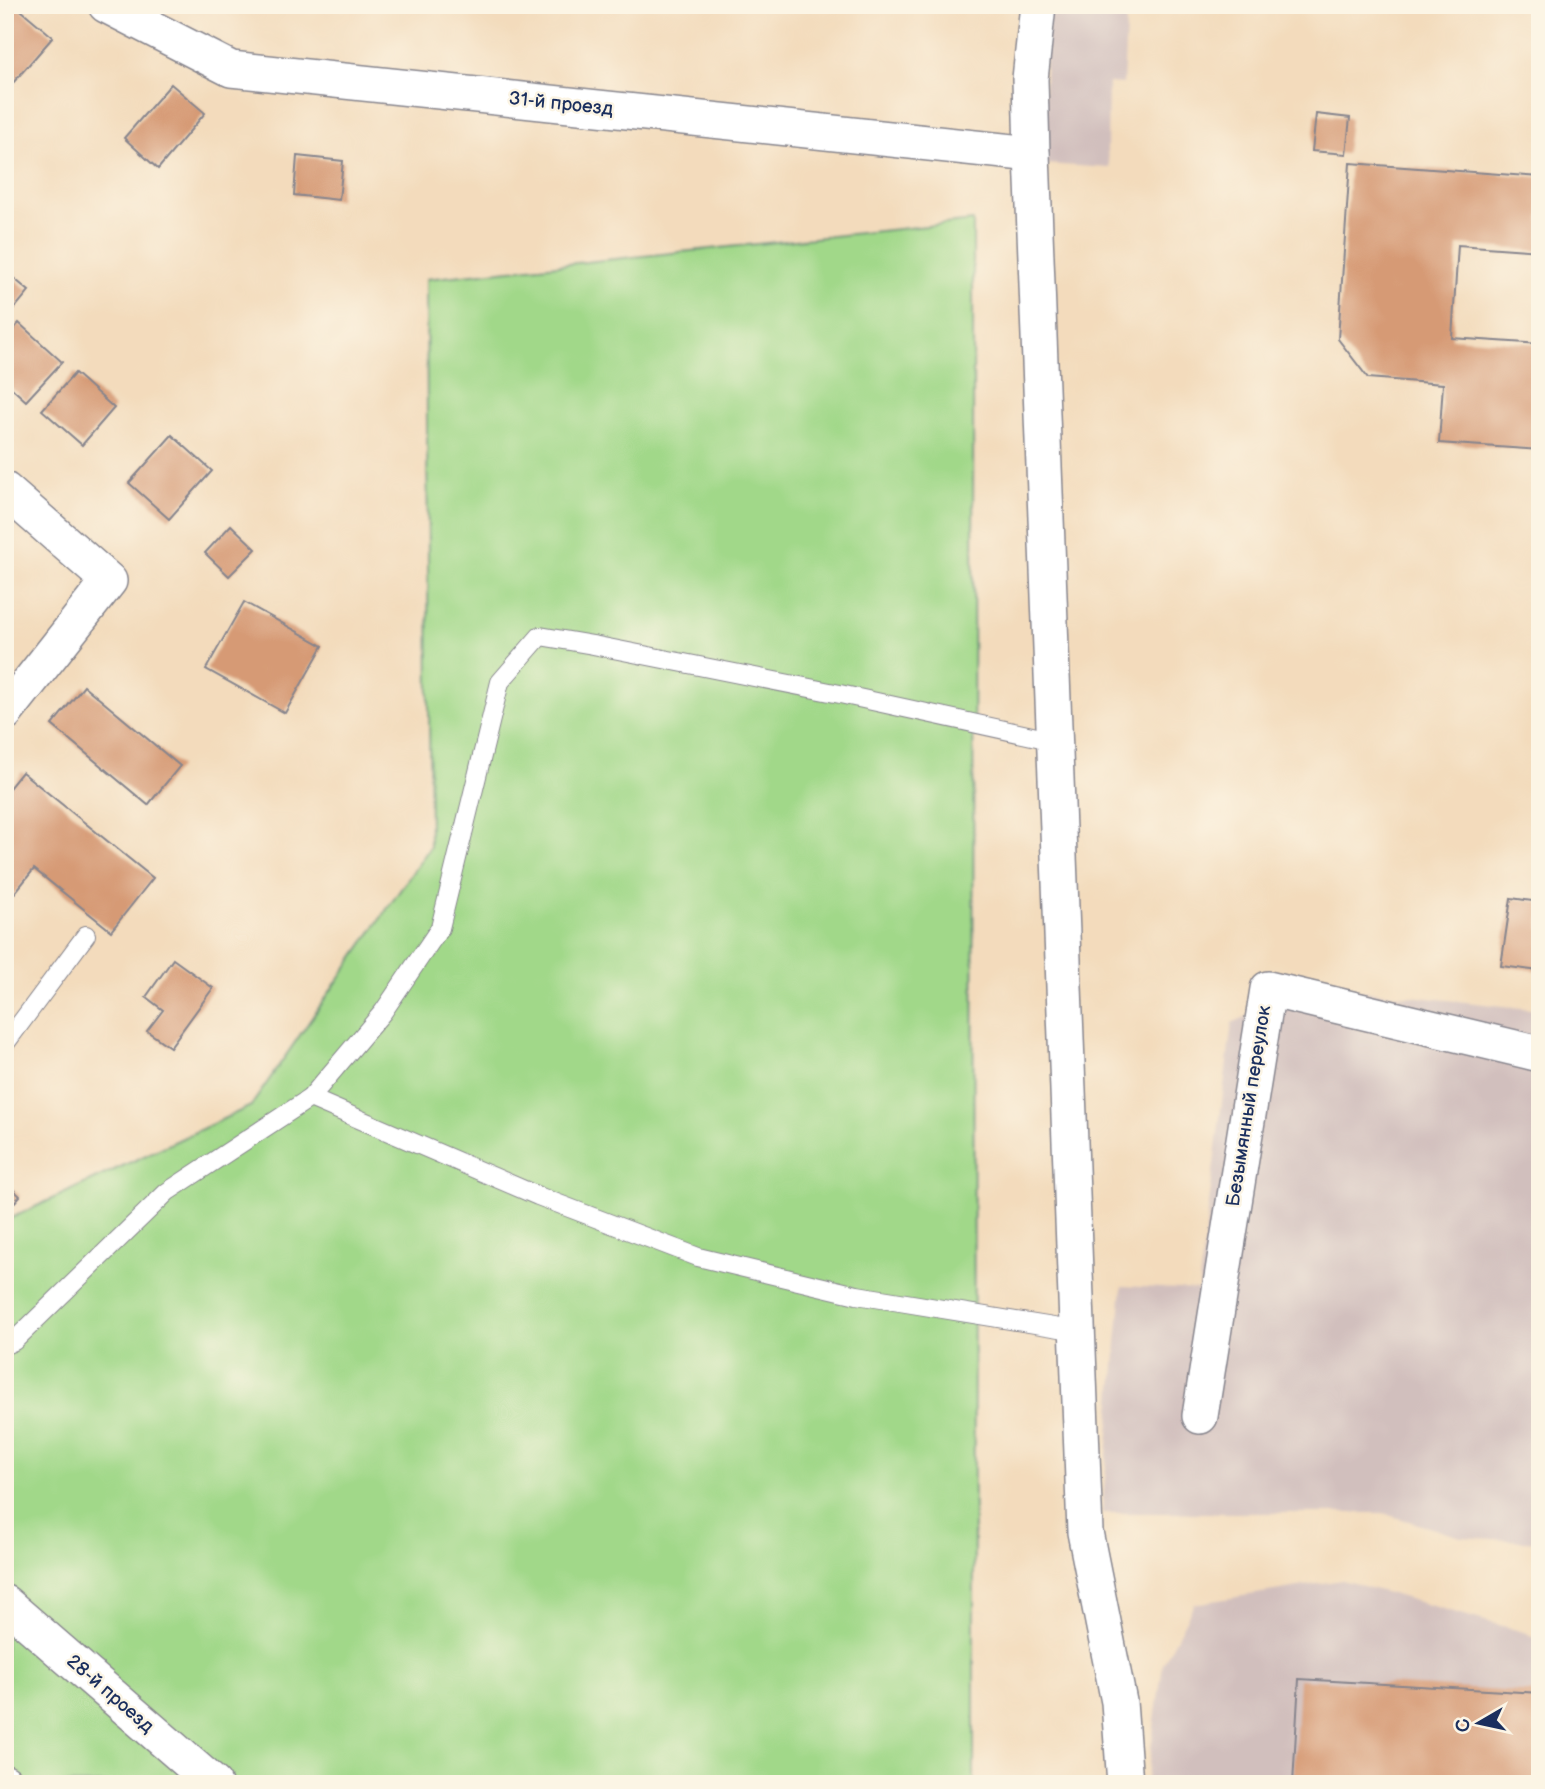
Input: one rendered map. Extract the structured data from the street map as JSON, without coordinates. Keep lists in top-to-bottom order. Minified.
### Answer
{"streets":{"street":["31-й проезд","Безымянный переулок","28-й проезд"]},"north":"left"}
